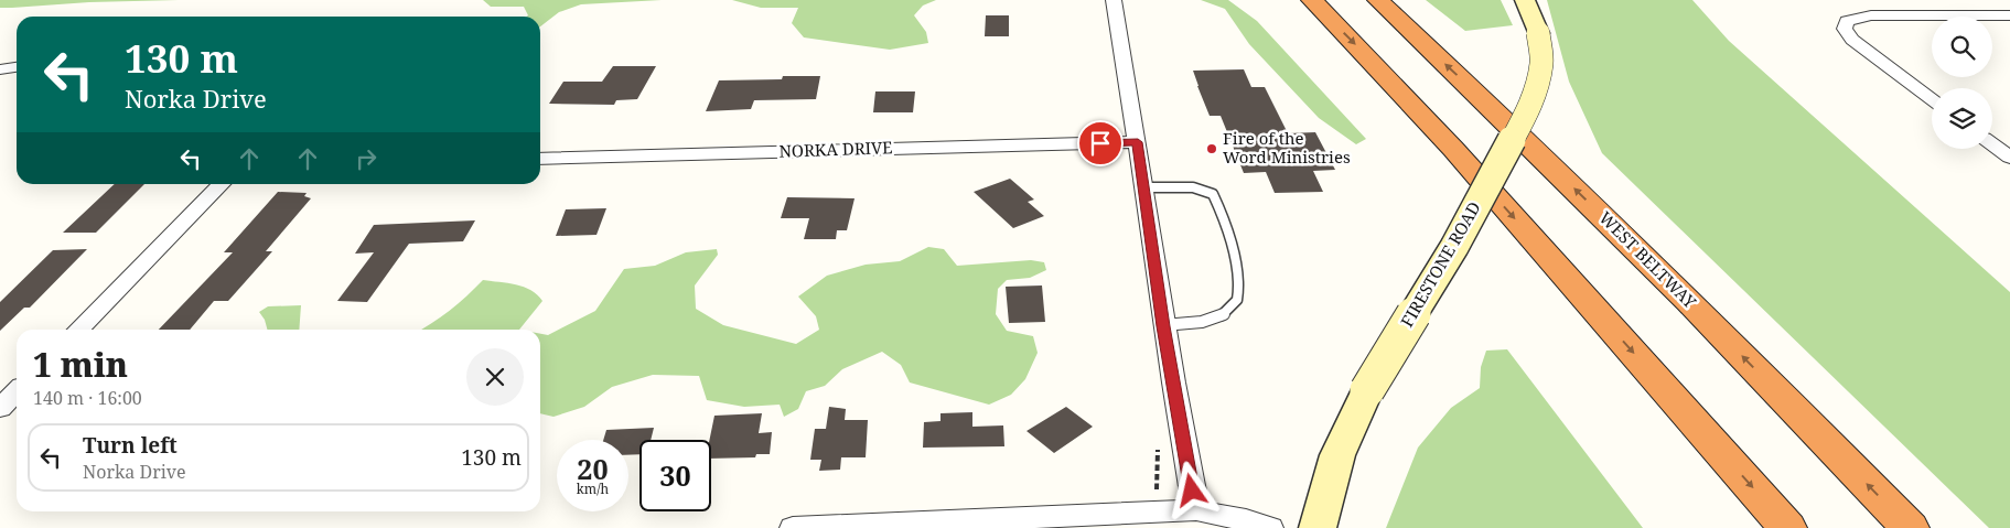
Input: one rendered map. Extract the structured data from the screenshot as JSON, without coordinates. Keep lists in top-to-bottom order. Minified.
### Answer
{"streets":{"highway":["WEST BELTWAY"],"street":["NORKA DRIVE","FIRESTONE ROAD"]},"places":["Fire of the Word Ministries"],"page":{"turn":["130 m","Norka Drive"],"heading":["1 min","140 m · 16:00"],"list":[{"name":"Turn left","note":"Norka Drive","value":"130 m"}],"speed":"20 km/h","limit":"30"}}
